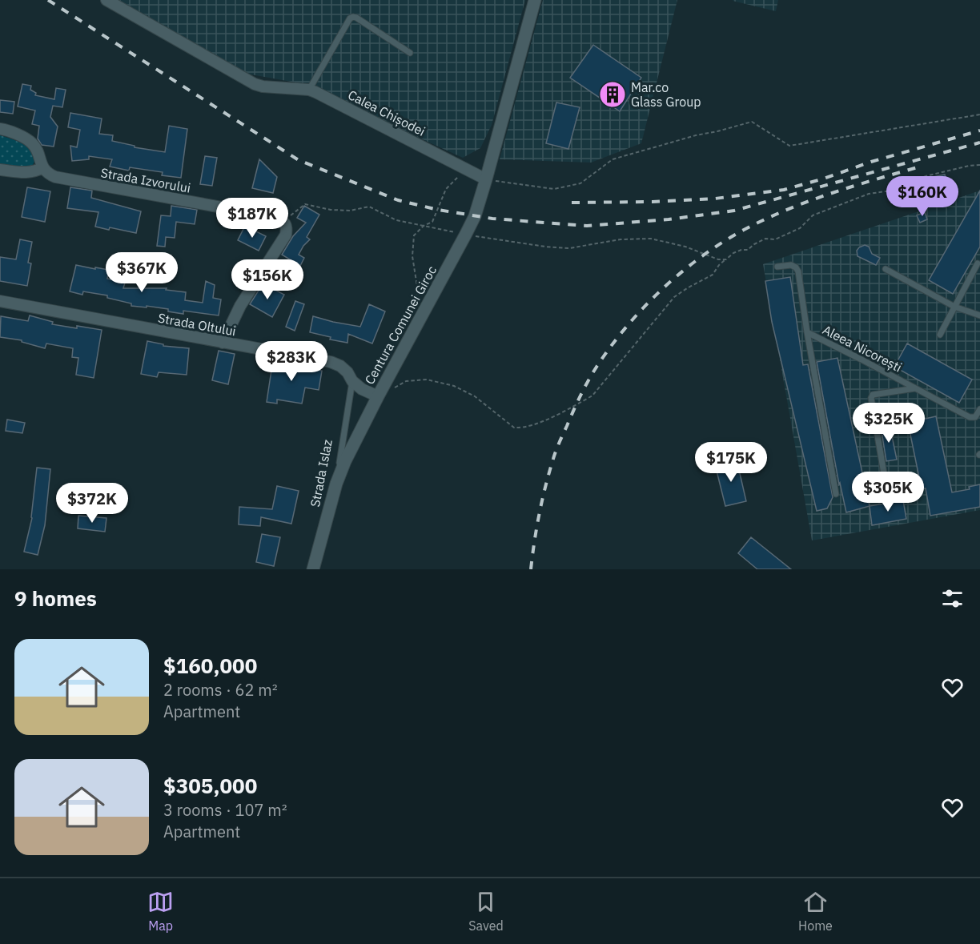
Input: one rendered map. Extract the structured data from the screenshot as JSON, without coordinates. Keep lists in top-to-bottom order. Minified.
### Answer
{"streets":{"main road":["Centura Comunei Giroc","Strada Islaz"],"street":["Calea Chișodei","Strada Izvorului","Strada Oltului"],"lane":["Aleea Nicorești"]},"crossings":[["Calea Chișodei","Centura Comunei Giroc"],["Strada Oltului","Centura Comunei Giroc"],["Strada Oltului","Strada Islaz"],["Centura Comunei Giroc","Strada Islaz"]],"places":{"building":["Mar.co Glass Group"]},"page":{"price":["$160K","$187K","$367K","$156K","$283K","$325K","$175K","$305K","$372K"],"heading":"9 homes","list":[{"name":"$160,000","note":"2 rooms · 62 m² · Apartment"},{"name":"$305,000","note":"3 rooms · 107 m² · Apartment"}],"tabs":["Map","Saved","Home"]}}
